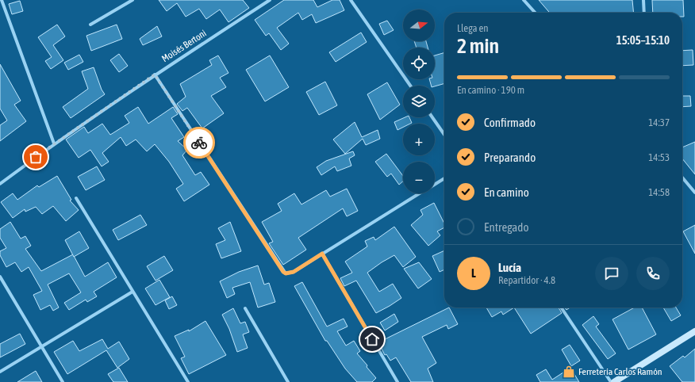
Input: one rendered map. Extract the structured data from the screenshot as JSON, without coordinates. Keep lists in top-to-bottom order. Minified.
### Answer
{"streets":{"street":["Moisés Bertoni"]},"places":{"shop":["Ferretería Carlos Ramón"]},"north":"right","page":{"map_buttons":["+","−"],"heading":["2 min","Llega en","15:05–15:10"],"panel":["Lucía","Repartidor · 4.8"],"bar":"En camino · 190 m","list":[["Confirmado","14:37"],["Preparando","14:53"],["En camino","14:58"],"Entregado"],"round":"L"}}
